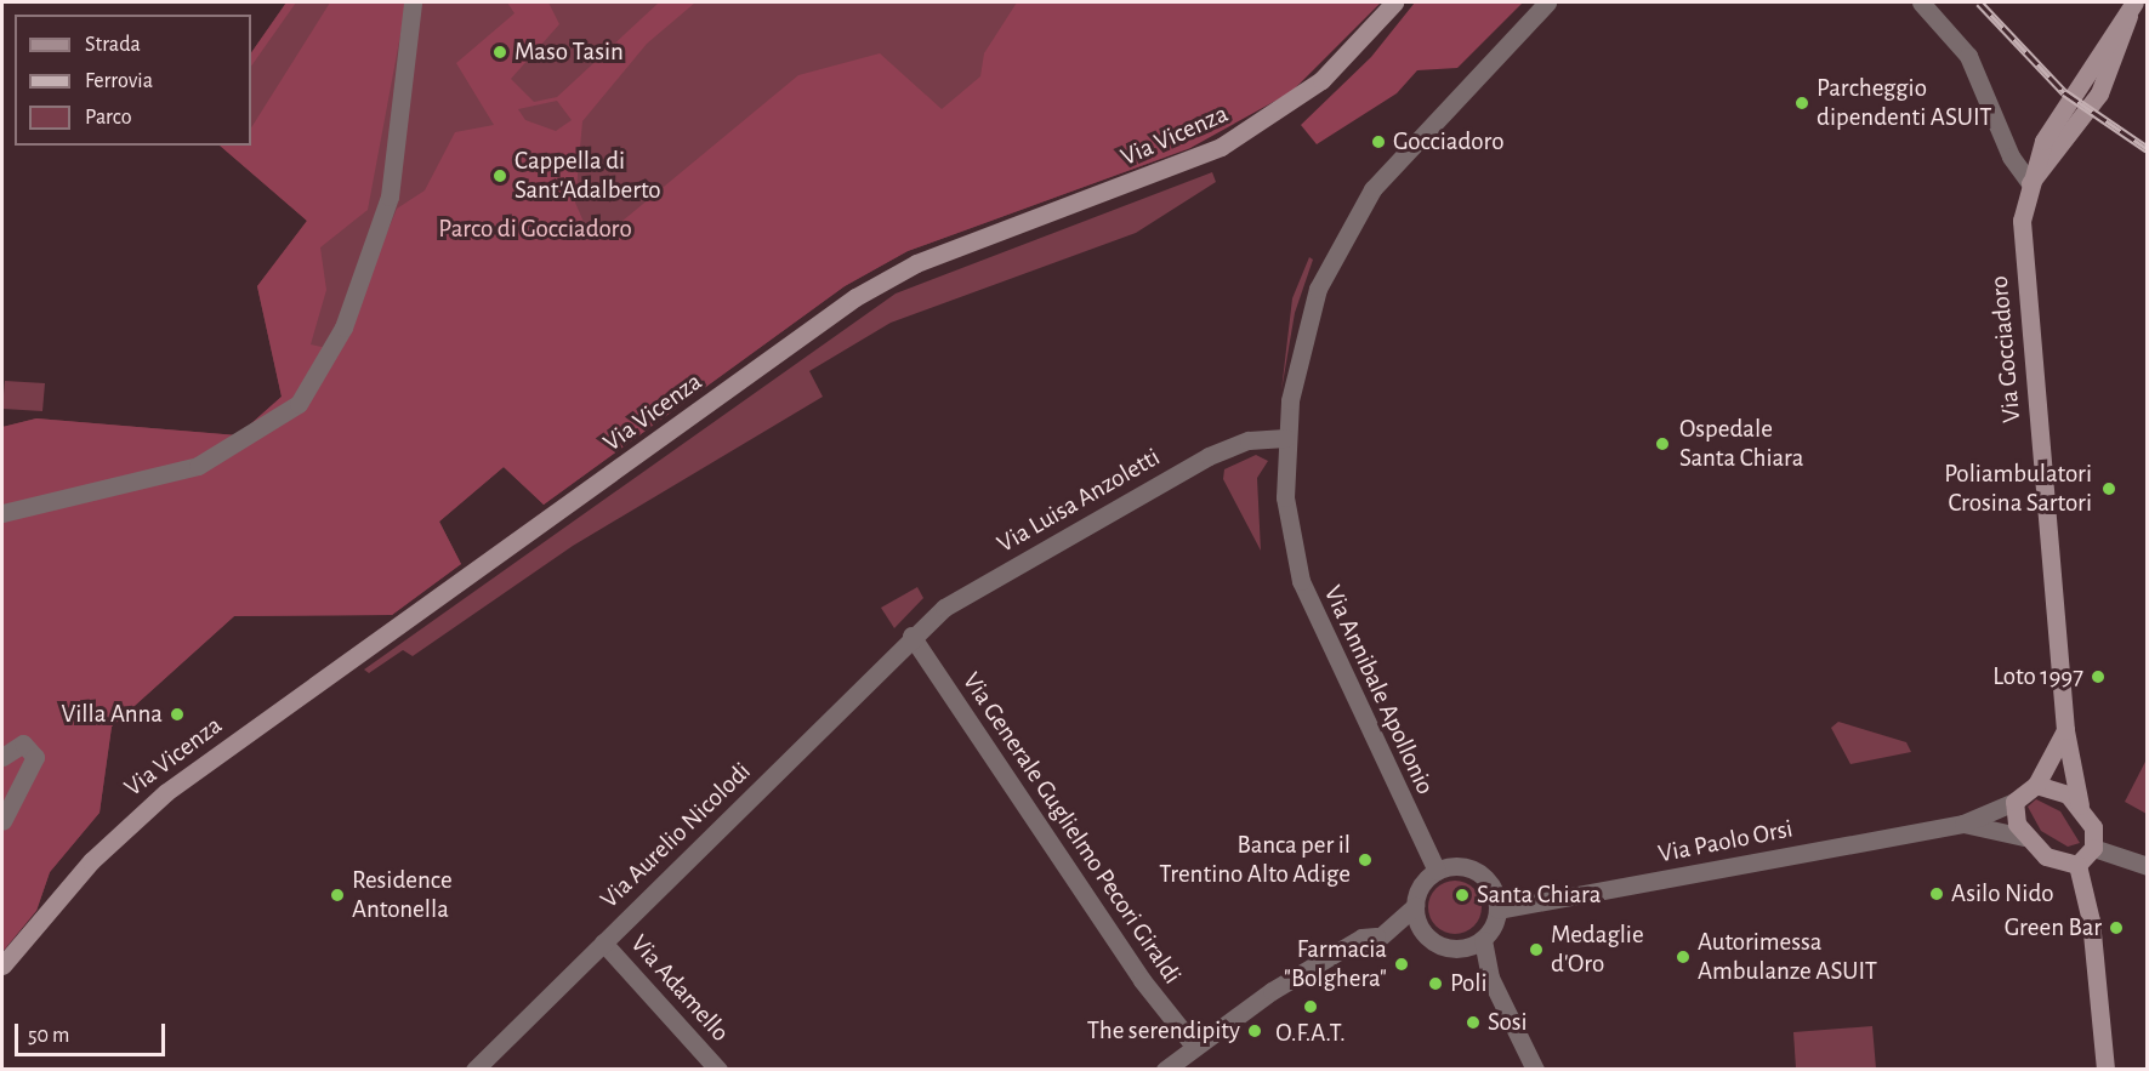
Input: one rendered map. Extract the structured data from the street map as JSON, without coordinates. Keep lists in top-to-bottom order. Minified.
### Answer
{"streets":{"main road":["Via Vicenza","Via Gocciadoro"],"street":["Via Luisa Anzoletti","Via Annibale Apollonio","Via Generale Guglielmo Pecori Giraldi","Via Aurelio Nicolodi","Via Paolo Orsi","Via Adamello"]},"crossings":[["Via Gocciadoro","Via Paolo Orsi"],["Via Luisa Anzoletti","Via Annibale Apollonio"],["Via Luisa Anzoletti","Via Generale Guglielmo Pecori Giraldi"],["Via Luisa Anzoletti","Via Aurelio Nicolodi"],["Via Annibale Apollonio","Via Paolo Orsi"],["Via Generale Guglielmo Pecori Giraldi","Via Aurelio Nicolodi"],["Via Aurelio Nicolodi","Via Adamello"]],"parks":["Parco di Gocciadoro"],"places":["Maso Tasin","Parcheggio dipendenti ASUIT","Gocciadoro","Cappella di Sant'Adalberto","Ospedale Santa Chiara","Poliambulatori Crosina Sartori","Loto 1997","Villa Anna","Banca per il Trentino Alto Adige","Asilo Nido","Residence Antonella","Santa Chiara","Green Bar","Medaglie d'Oro","Autorimessa Ambulanze ASUIT","Farmacia \"Bolghera\"","Poli","O.F.A.T.","Sosi","The serendipity"],"legend":["Strada","Ferrovia","Parco"],"scale_bar":"50 m"}
